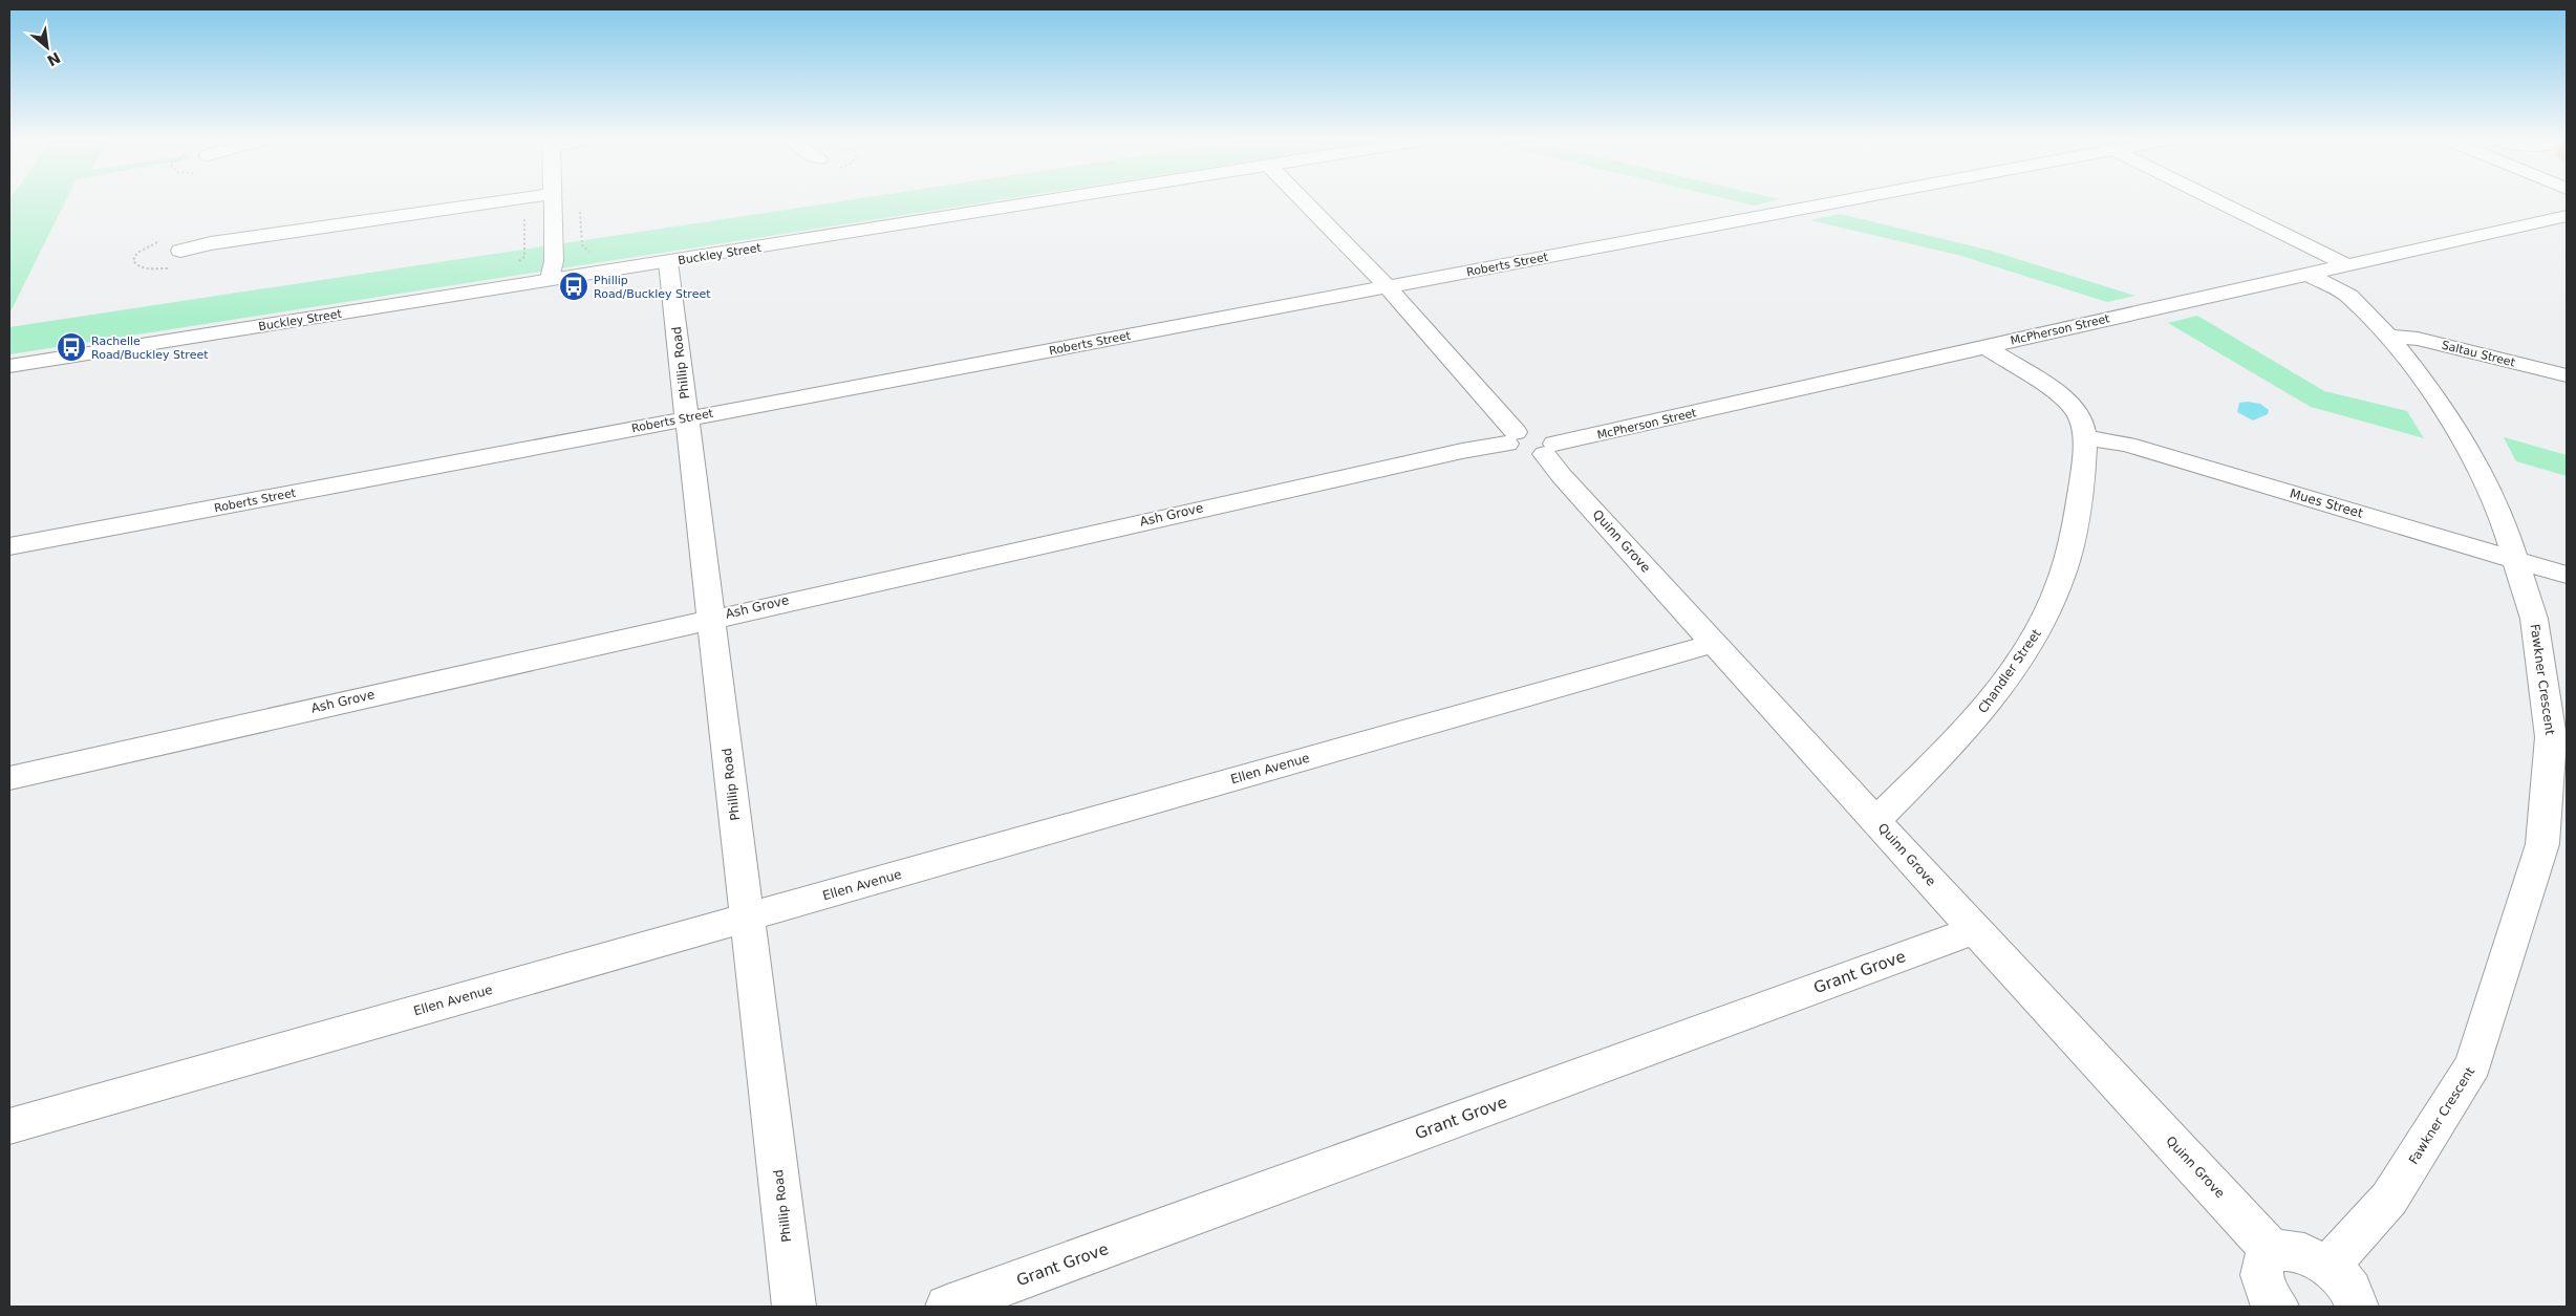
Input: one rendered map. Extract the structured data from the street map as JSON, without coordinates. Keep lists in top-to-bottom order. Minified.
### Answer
{"streets":{"street":["Buckley Street","Roberts Street","McPherson Street","Saltau Street","Phillip Road","Mues Street","Ash Grove","Quinn Grove","Chandler Street","Fawkner Crescent","Ellen Avenue","Grant Grove"]},"crossings":[["Buckley Street","Phillip Road"],["Roberts Street","Phillip Road"],["McPherson Street","Ash Grove"],["McPherson Street","Quinn Grove"],["McPherson Street","Chandler Street"],["McPherson Street","Fawkner Crescent"],["Saltau Street","Fawkner Crescent"],["Phillip Road","Ash Grove"],["Phillip Road","Ellen Avenue"],["Mues Street","Chandler Street"],["Mues Street","Fawkner Crescent"],["Quinn Grove","Chandler Street"],["Quinn Grove","Ellen Avenue"],["Quinn Grove","Grant Grove"]],"places":{"bus stop":["Phillip Road/Buckley Street","Rachelle Road/Buckley Street"]},"north":"bottom right"}
